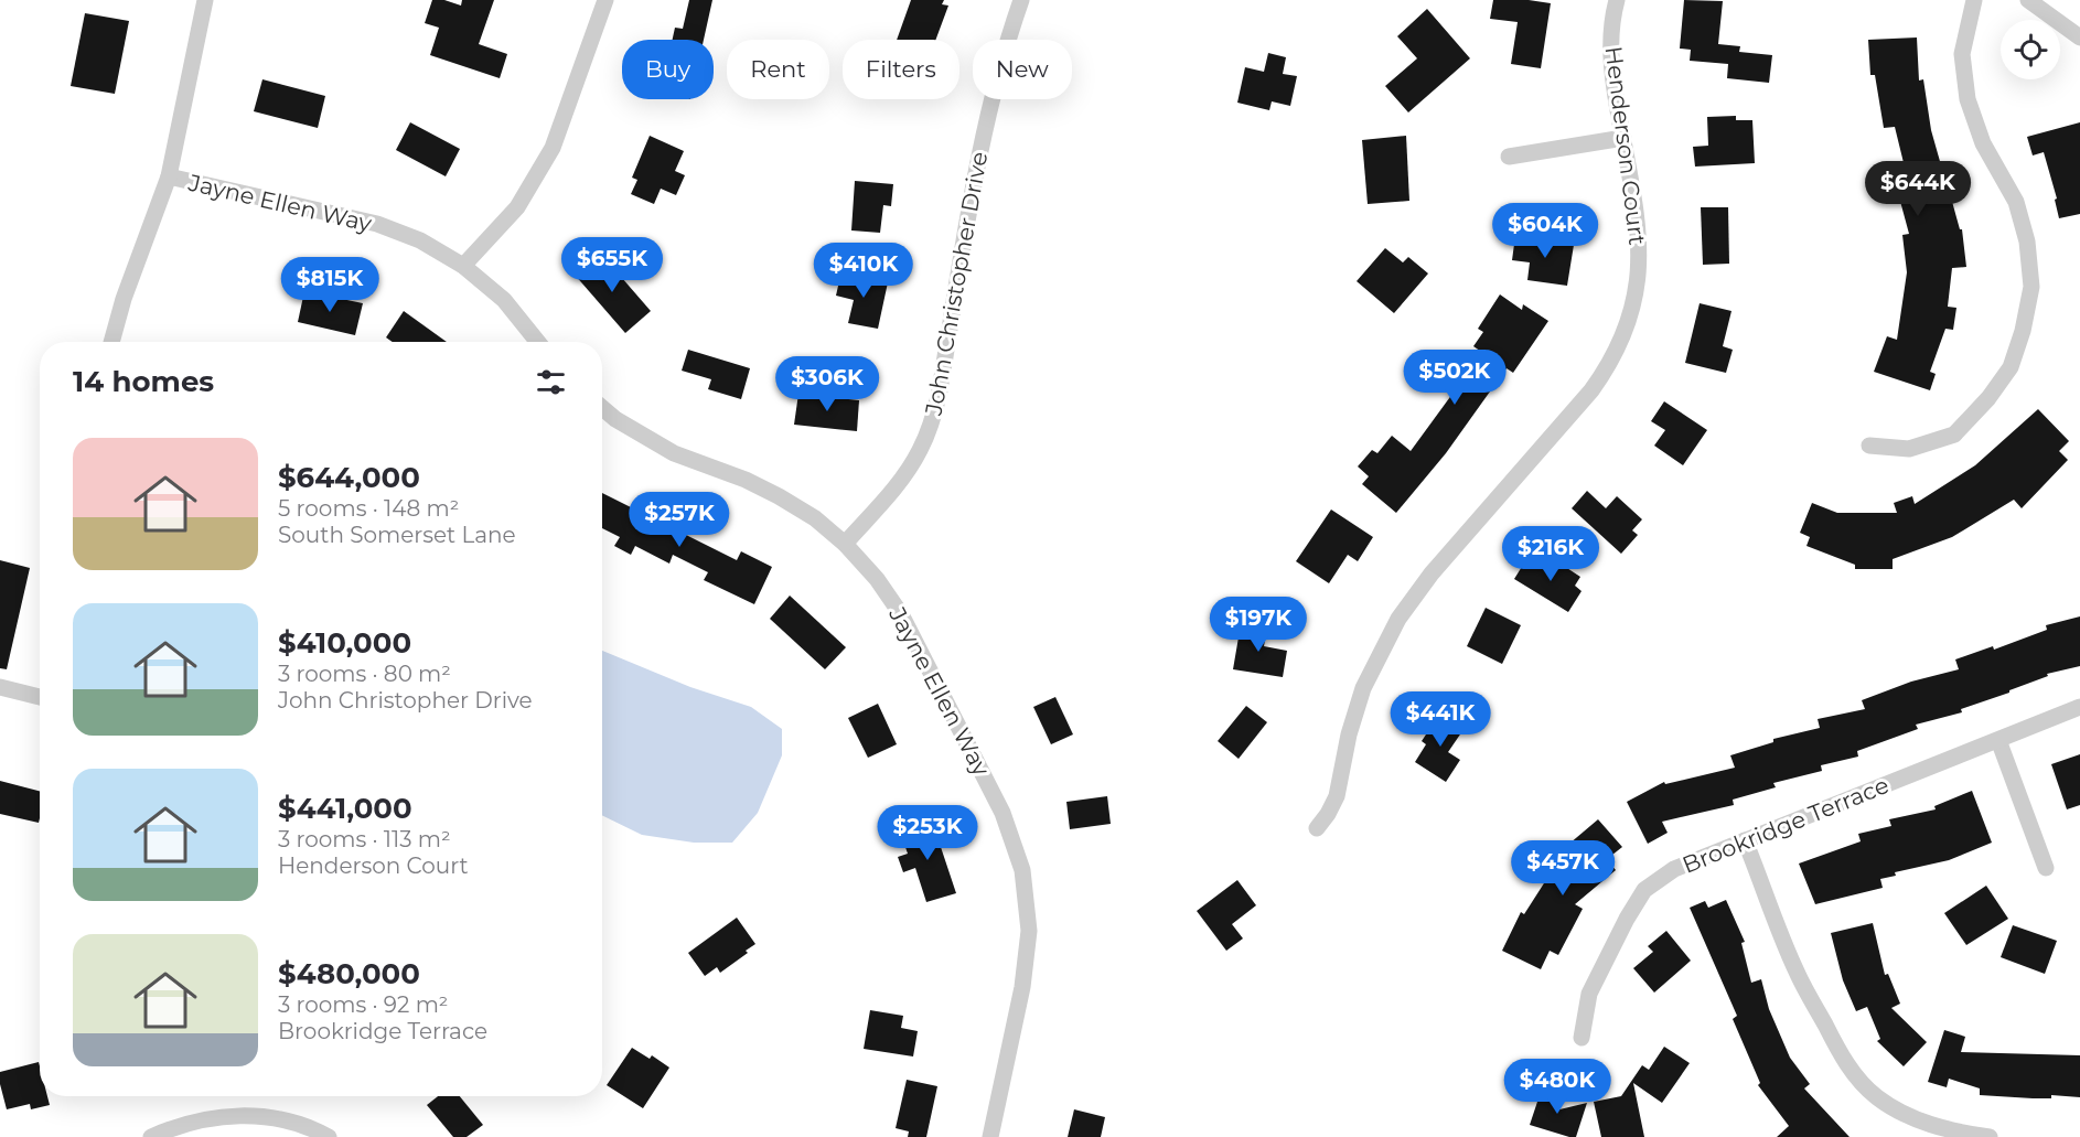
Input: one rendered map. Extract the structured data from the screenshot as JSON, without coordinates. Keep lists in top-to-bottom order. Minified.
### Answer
{"streets":{"street":["Henderson Court","Jayne Ellen Way","John Christopher Drive","Brookridge Terrace"]},"crossings":[["Jayne Ellen Way","John Christopher Drive"]],"page":{"chip":["Buy","Rent","Filters","New"],"price":["$644K","$604K","$655K","$410K","$815K","$502K","$306K","$257K","$216K","$197K","$441K","$253K","$457K","$480K"],"heading":"14 homes","list":[{"name":"$644,000","note":"5 rooms · 148 m² · South Somerset Lane"},{"name":"$410,000","note":"3 rooms · 80 m² · John Christopher Drive"},{"name":"$441,000","note":"3 rooms · 113 m² · Henderson Court"},{"name":"$480,000","note":"3 rooms · 92 m² · Brookridge Terrace"}]}}
